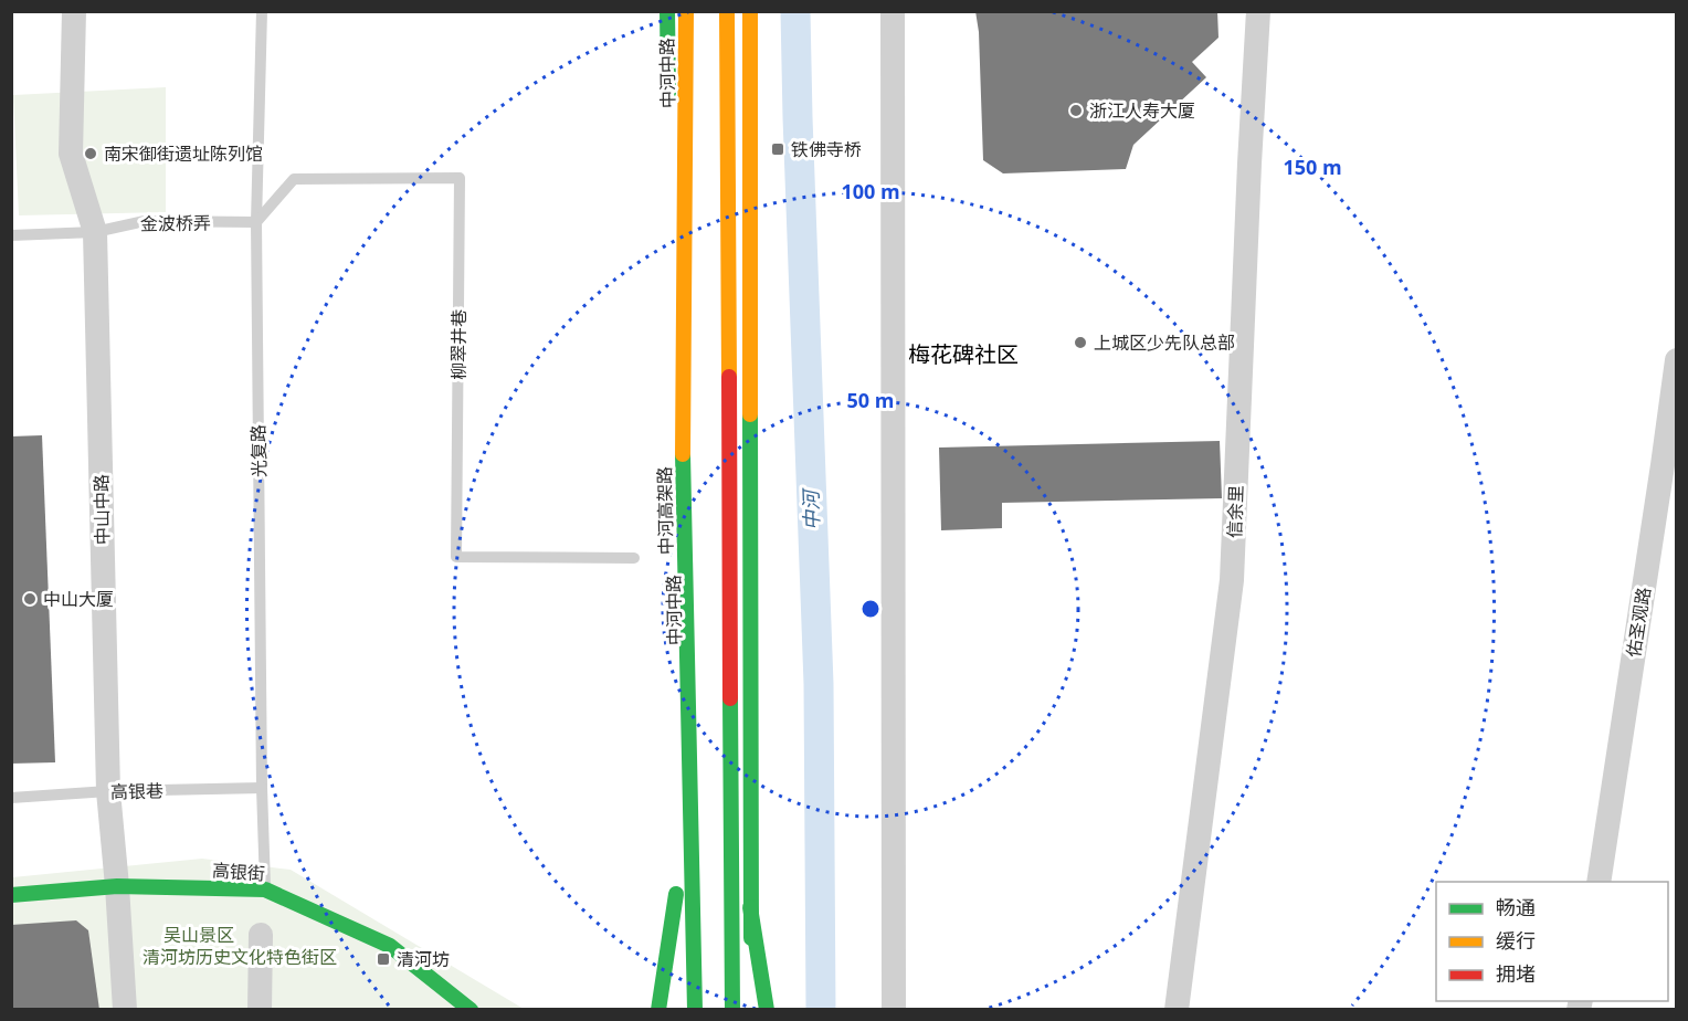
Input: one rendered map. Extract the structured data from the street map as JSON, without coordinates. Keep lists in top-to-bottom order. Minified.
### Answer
{"streets":{"main road":["中河中路","中河高架路","高银街"],"street":["中山中路","信余里","佑圣观路"],"lane":["金波桥弄","柳翠井巷","光复路","高银巷"]},"crossings":[["金波桥弄","柳翠井巷"],["金波桥弄","光复路"],["金波桥弄","中山中路"],["柳翠井巷","光复路"],["光复路","高银巷"],["光复路","高银街"],["中山中路","高银巷"],["中山中路","高银街"]],"districts":["梅花碑社区"],"water":["中河"],"parks":["吴山景区","清河坊历史文化特色街区"],"places":{"other":["浙江人寿大厦","南宋御街遗址陈列馆","上城区少先队总部","中山大厦"],"transit":["铁佛寺桥","清河坊"]},"legend":["畅通","缓行","拥堵"],"rings":["150 m","100 m","50 m"]}
